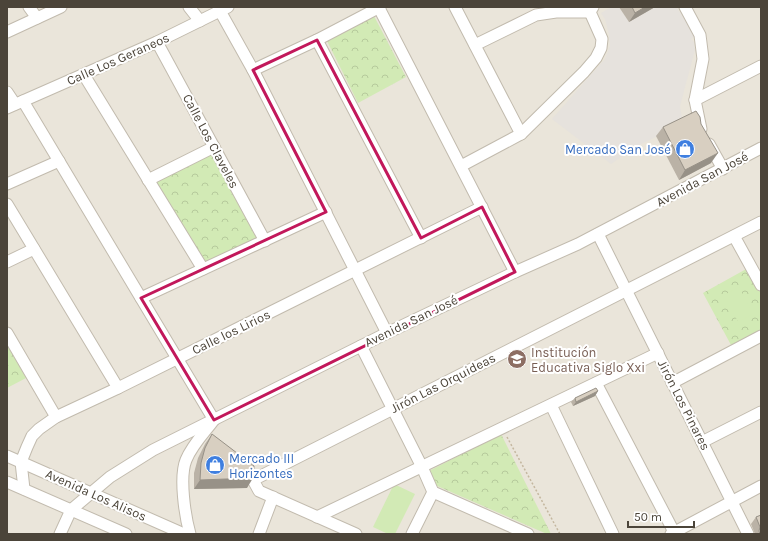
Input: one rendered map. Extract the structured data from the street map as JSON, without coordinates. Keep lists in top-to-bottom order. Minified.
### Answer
{"streets":{"street":["Calle Los Geraneos","Calle Los Claveles","Avenida San José","Calle los Lirios","Jirón Las Orquideas","Jirón Los Pinares","Avenida Los Alisos"]},"crossings":[["Calle Los Geraneos","Calle Los Claveles"],["Avenida San José","Jirón Los Pinares"],["Avenida San José","Avenida Los Alisos"],["Calle los Lirios","Avenida Los Alisos"],["Jirón Las Orquideas","Jirón Los Pinares"]],"places":{"shop":["Mercado San José","Mercado III Horizontes"],"school or university":["Institución Educativa Siglo Xxi"]},"scale_bar":"50 m"}
